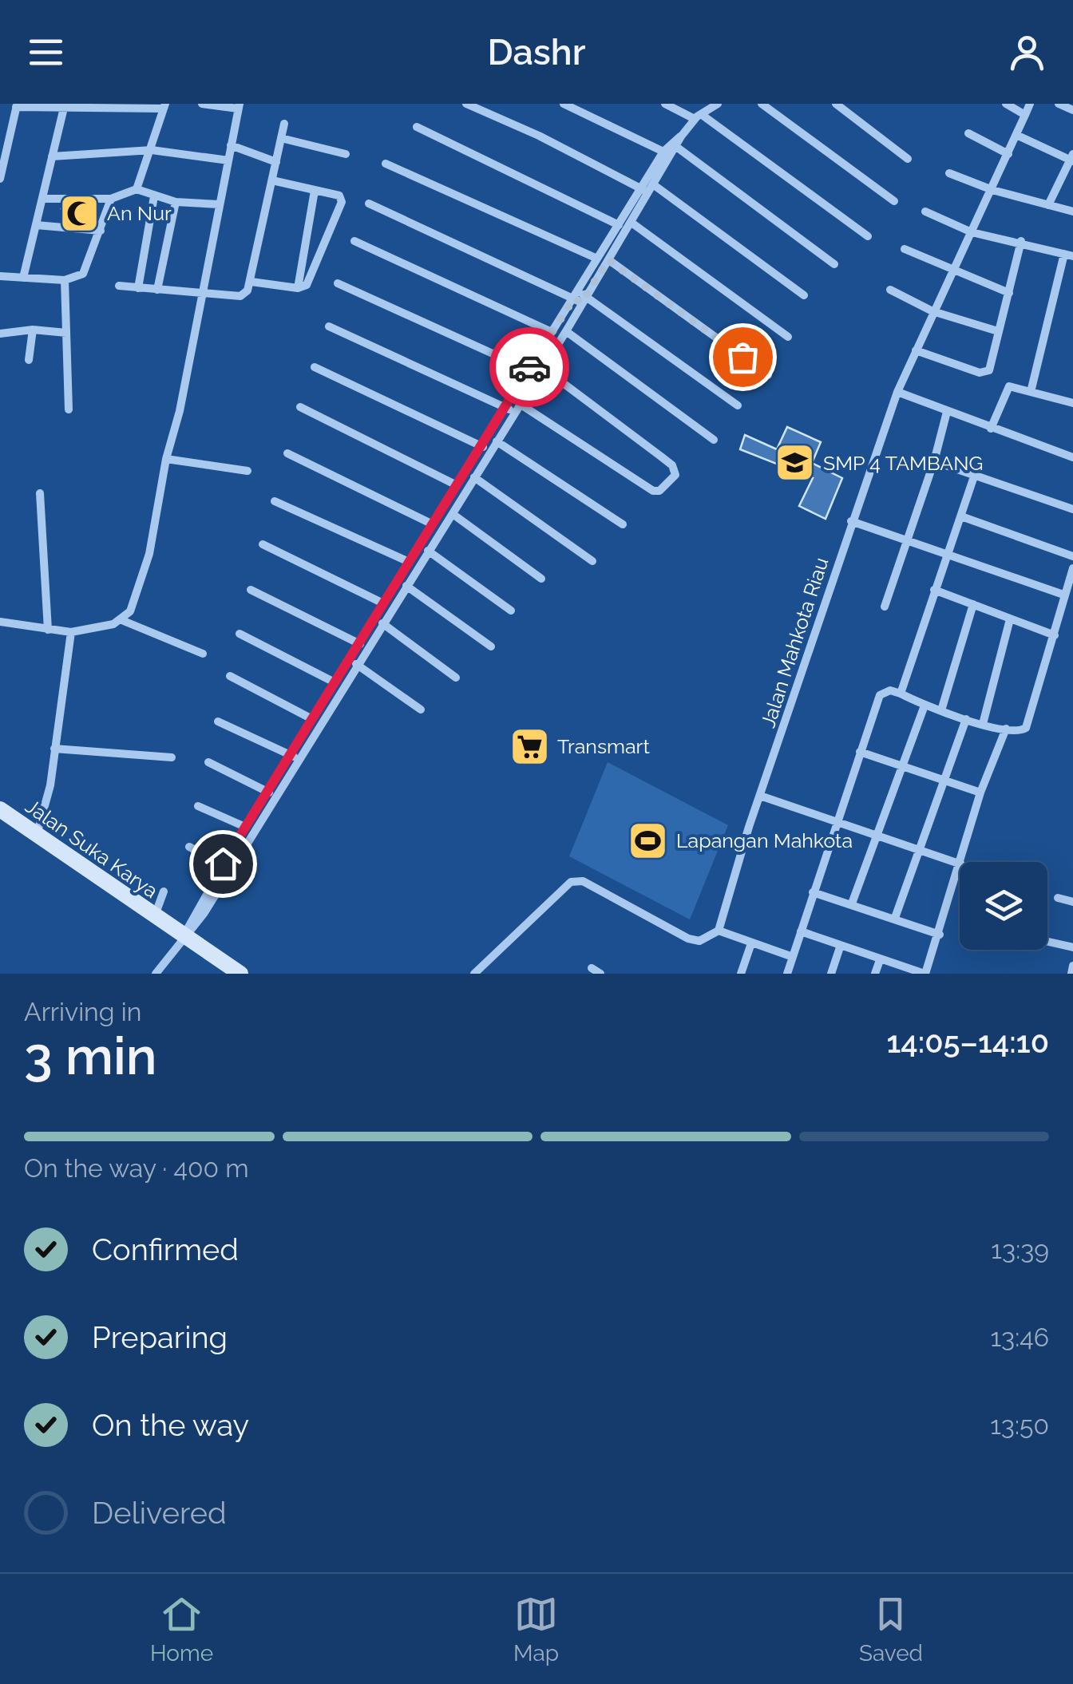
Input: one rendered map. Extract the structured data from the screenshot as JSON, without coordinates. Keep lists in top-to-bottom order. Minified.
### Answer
{"streets":{"main road":["Jalan Suka Karya"],"street":["Jalan Mahkota Riau"]},"places":{"mosque":["An Nur"],"school or university":["SMP 4 TAMBANG"],"supermarket":["Transmart"],"sports":["Lapangan Mahkota"]},"page":{"header":"Dashr","heading":["3 min","Arriving in","14:05–14:10"],"bar":"On the way · 400 m","list":[["Confirmed","13:39"],["Preparing","13:46"],["On the way","13:50"],"Delivered"],"tabs":["Home","Map","Saved"]}}
